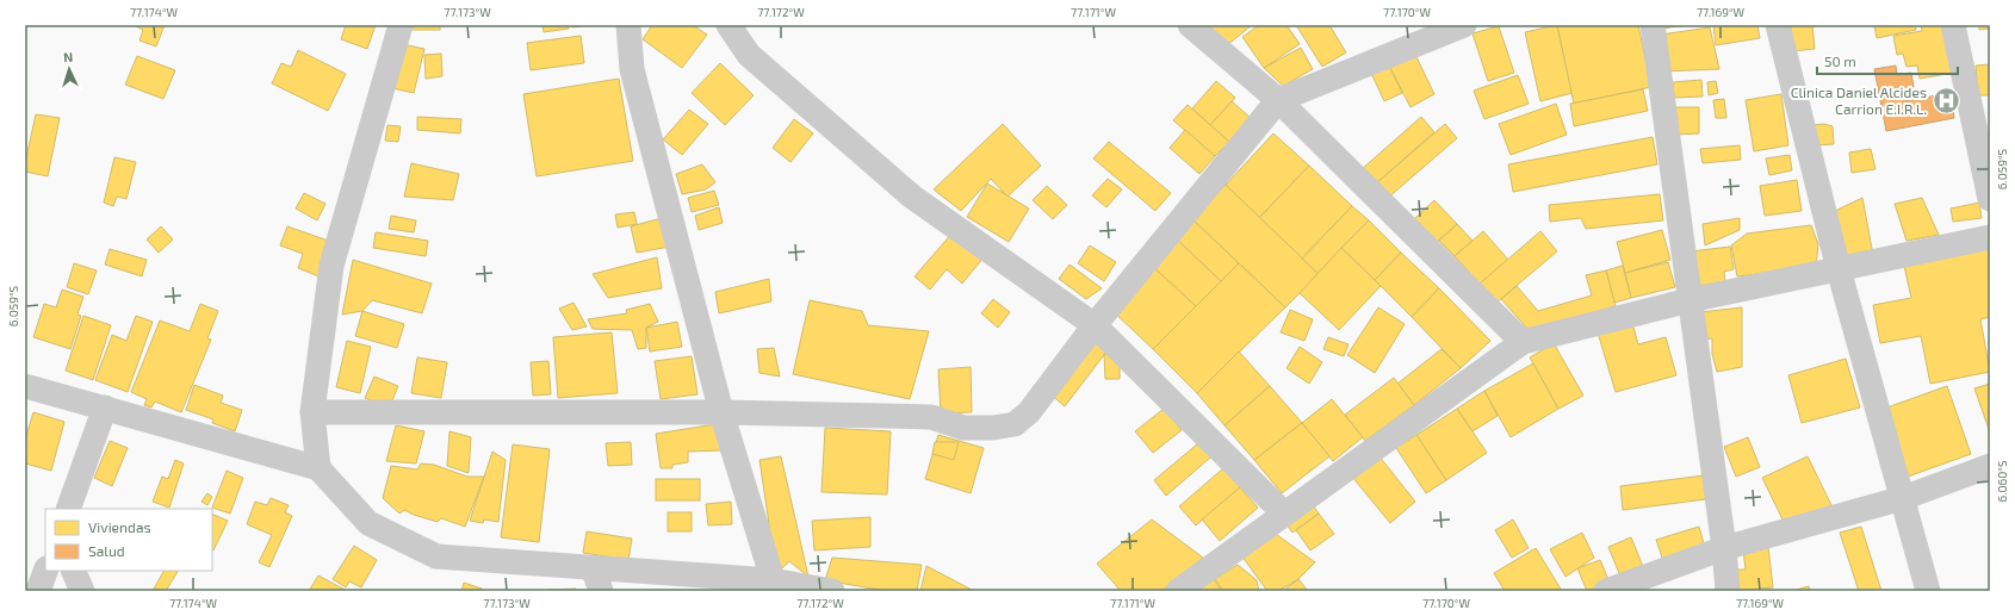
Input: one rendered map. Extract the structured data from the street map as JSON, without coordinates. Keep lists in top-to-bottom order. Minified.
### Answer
{"places":{"hospital":["Clinica Daniel Alcides Carrion E.I.R.L."]},"legend":["Viviendas","Salud"],"scale_bar":"50 m","north":"top","coordinates":["77.174°W","77.173°W","77.172°W","77.171°W","77.170°W","77.169°W","6.059°S","6.060°S"]}
